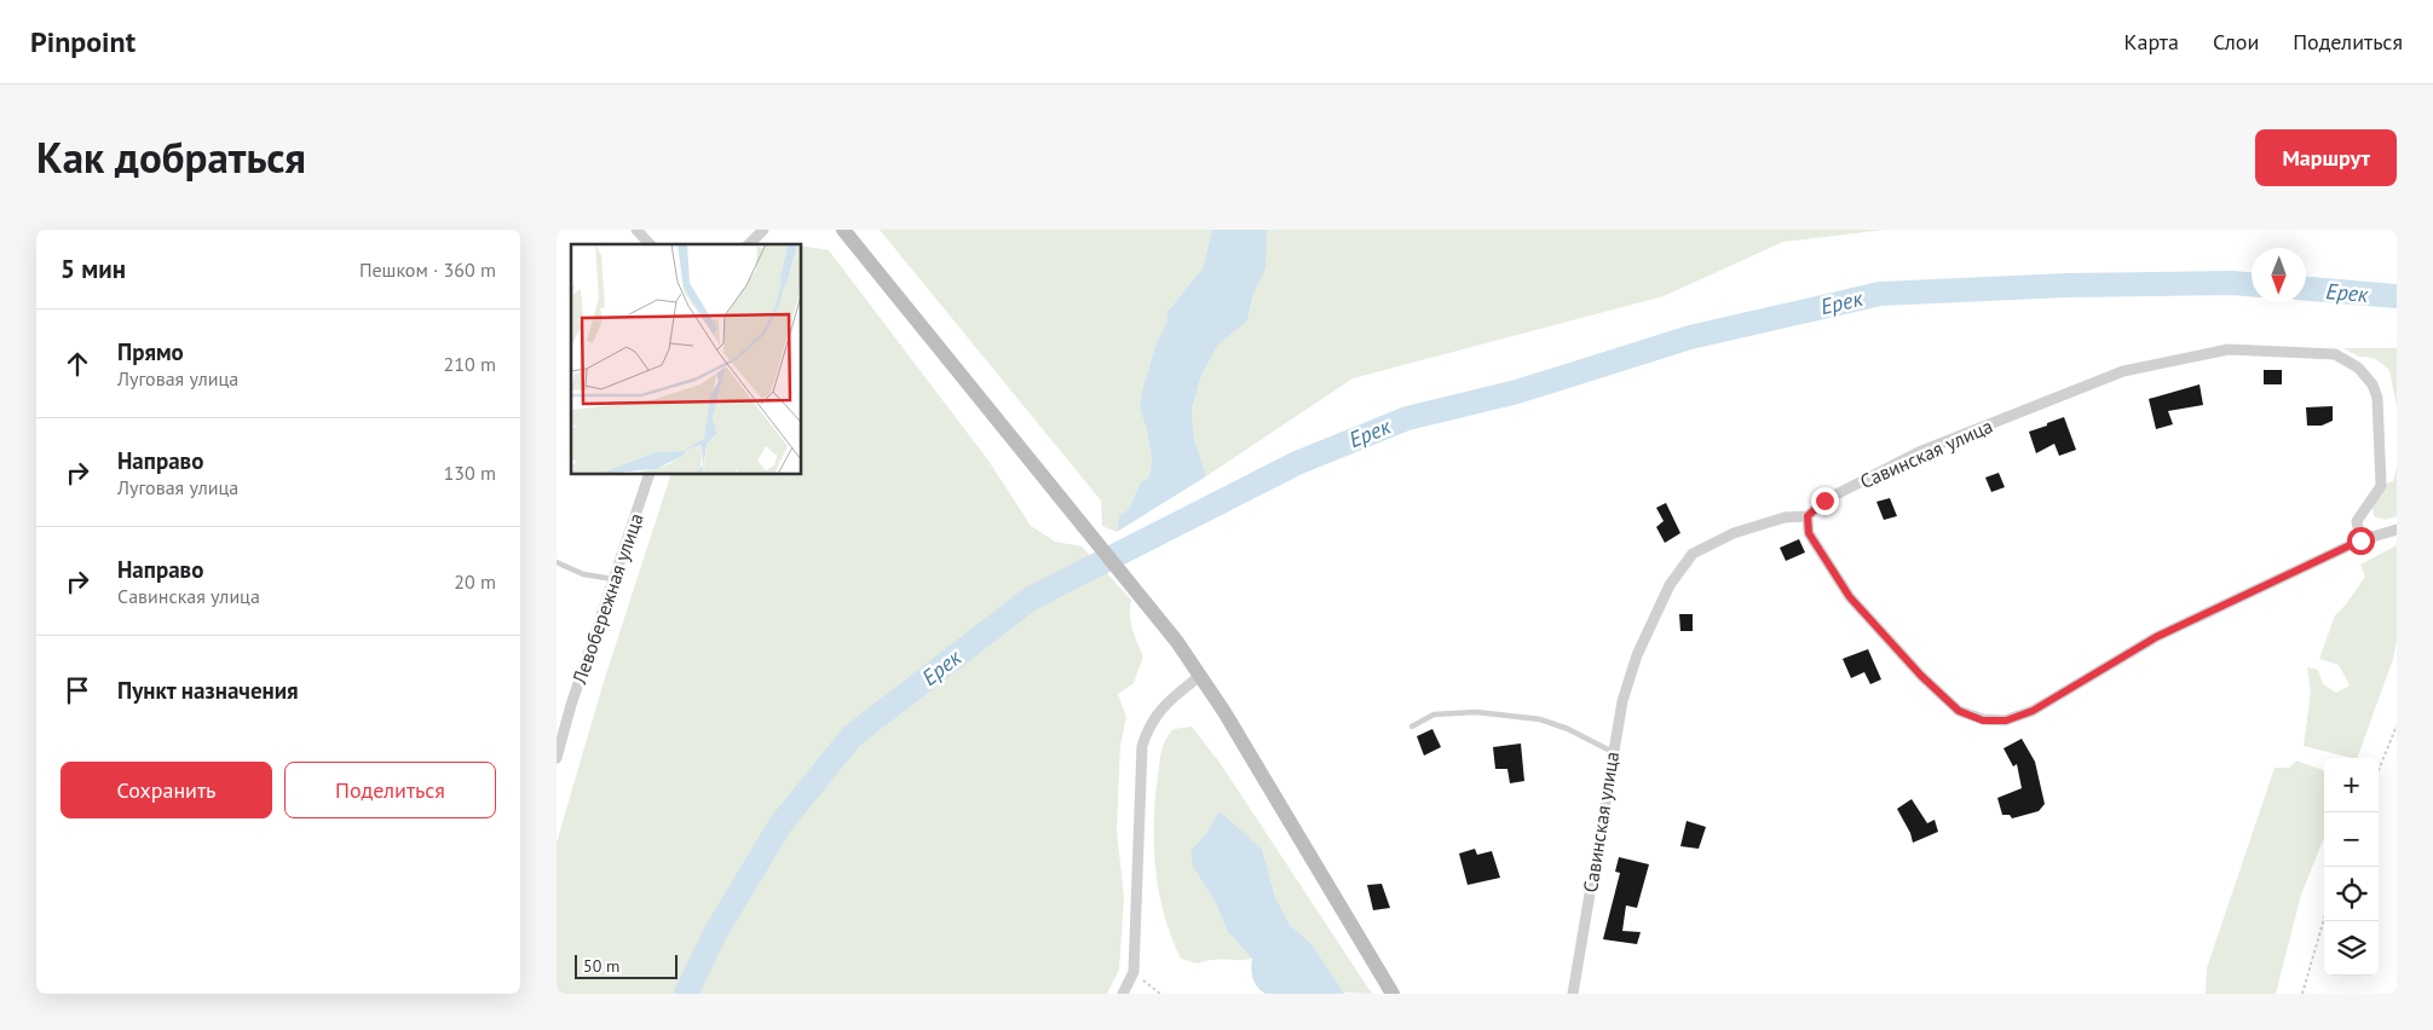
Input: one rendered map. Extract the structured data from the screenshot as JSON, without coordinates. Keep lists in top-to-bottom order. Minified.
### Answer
{"streets":{"street":["Савинская улица","Левобережная улица"]},"water":["Ерек"],"scale_bar":"50 m","north":"bottom","page":{"header":"Pinpoint","nav":["Карта","Слои","Поделиться"],"title":"Как добраться","buttons":["Маршрут",["Сохранить","Поделиться"]],"heading":["5 мин","Пешком · 360 m"],"list":[["Прямо","Луговая улица","210 m"],["Направо","Луговая улица","130 m"],["Направо","Савинская улица","20 m"],"Пункт назначения"],"map_buttons":["+","−"],"scale":"50 m"}}
